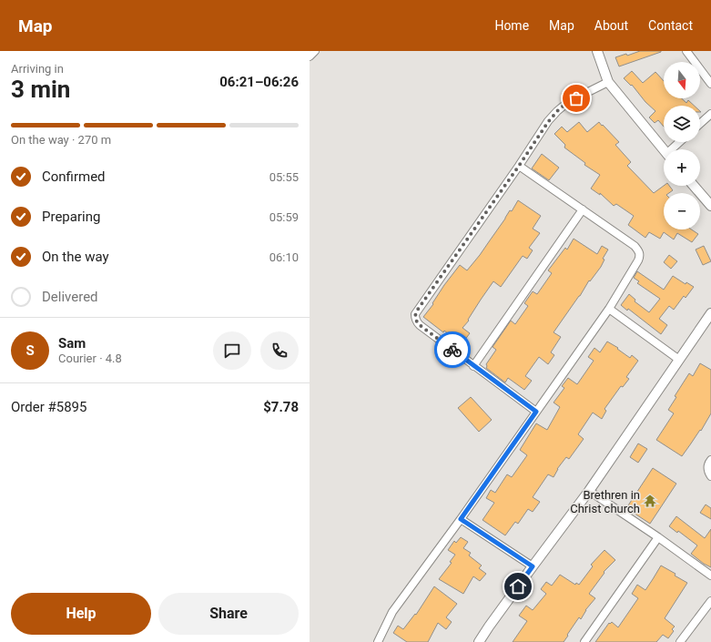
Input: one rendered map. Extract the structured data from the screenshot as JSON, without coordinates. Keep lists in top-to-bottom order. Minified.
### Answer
{"places":{"temple":["Brethren in Christ church"]},"north":"bottom","page":{"header":"Map","nav":["Home","Map","About","Contact"],"heading":["3 min","Arriving in","06:21–06:26"],"panel":["Sam","Courier · 4.8","Order #5895","$7.78"],"map_buttons":["+","−"],"bar":"On the way · 270 m","list":[["Confirmed","05:55"],["Preparing","05:59"],["On the way","06:10"],"Delivered"],"round":"S","buttons":["Help","Share"]}}
